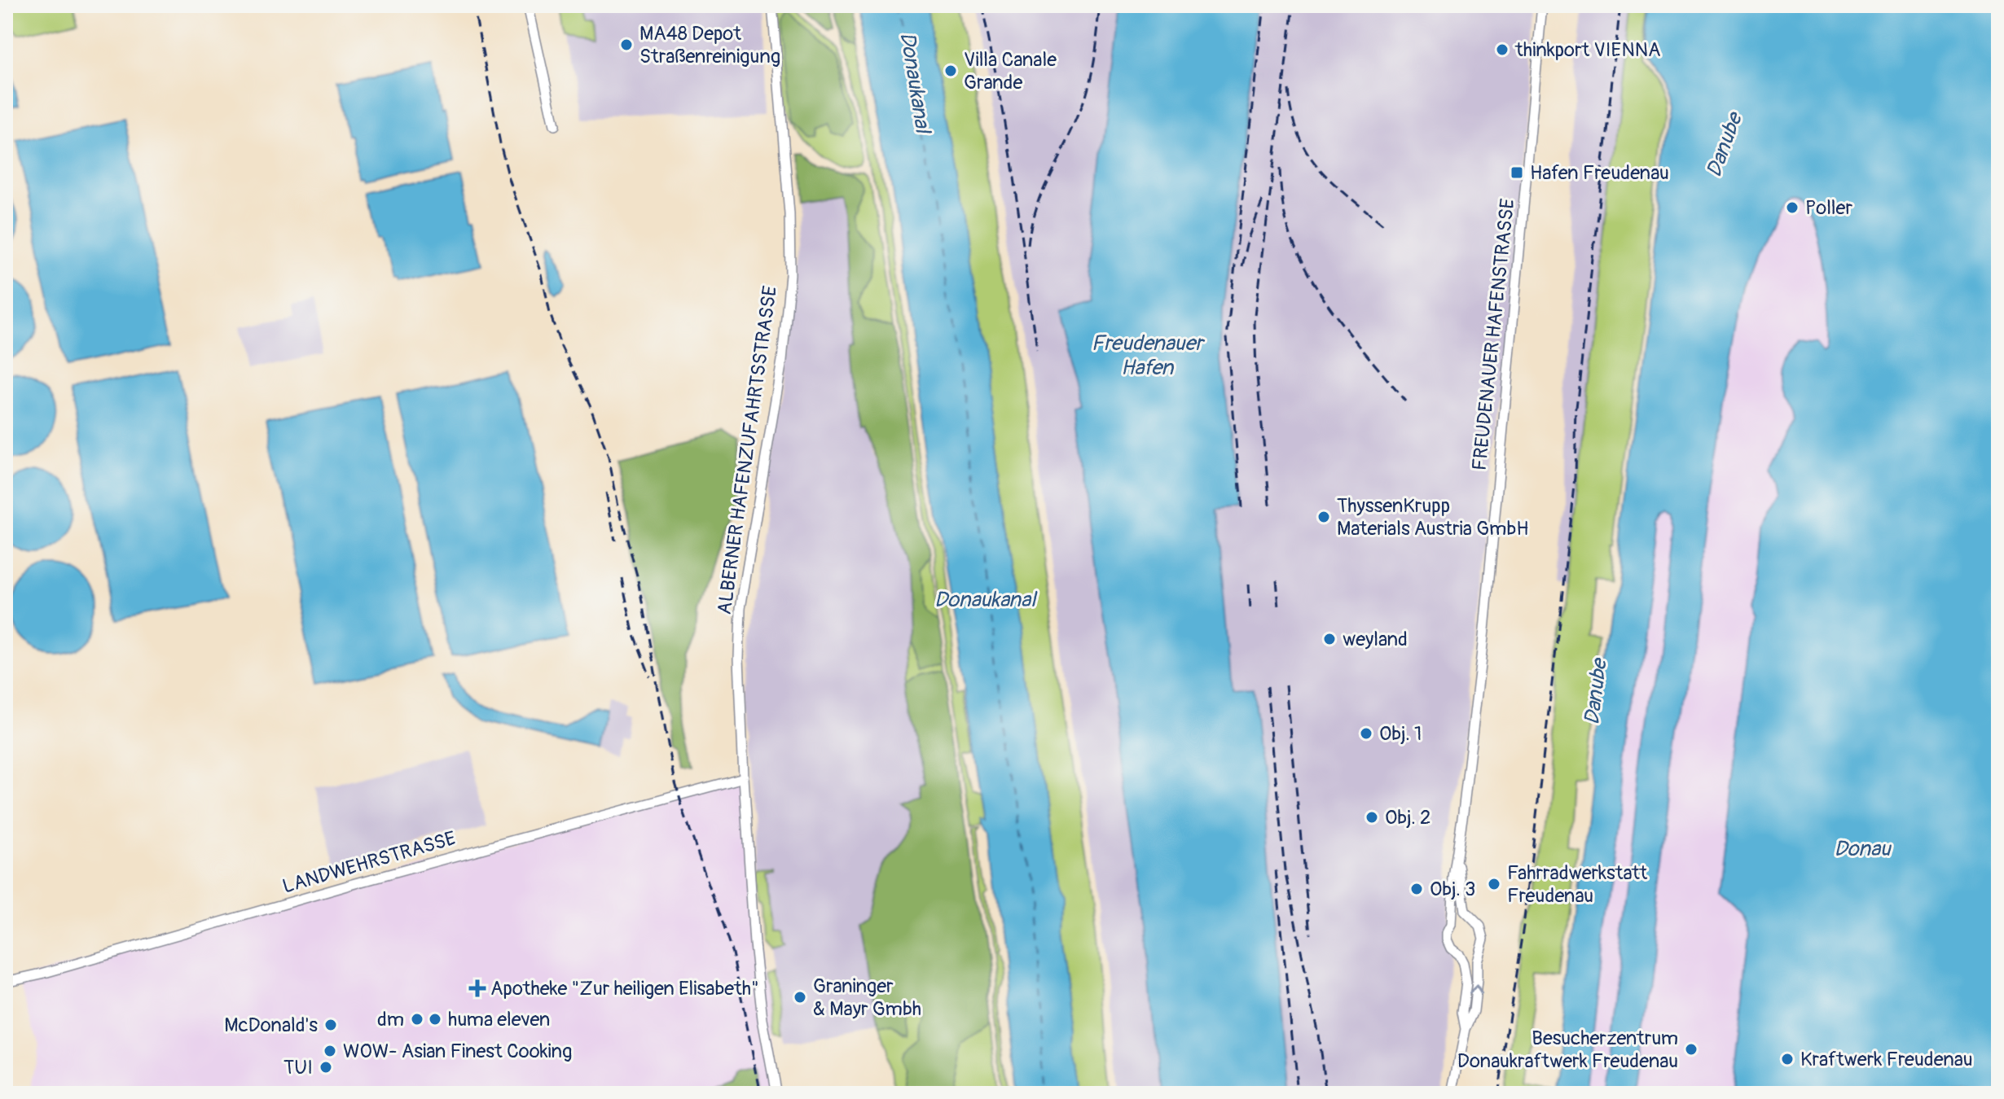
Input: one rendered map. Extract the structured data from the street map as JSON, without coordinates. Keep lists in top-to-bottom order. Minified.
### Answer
{"streets":{"street":["FREUDENAUER HAFENSTRASSE","ALBERNER HAFENZUFAHRTSSTRASSE","LANDWEHRSTRASSE"]},"crossings":[["ALBERNER HAFENZUFAHRTSSTRASSE","LANDWEHRSTRASSE"]],"water":["Donaukanal","Danube","Freudenauer Hafen","Donau"],"places":{"other":["MA48 Depot Straßenreinigung","thinkport VIENNA","Villa Canale Grande","Poller","ThyssenKrupp Materials Austria GmbH","weyland","Obj. 1","Obj. 2","Fahrradwerkstatt Freudenau","Obj. 3","Graninger & Mayr Gmbh","dm","huma eleven","McDonald's","Besucherzentrum Donaukraftwerk Freudenau","WOW- Asian Finest Cooking","Kraftwerk Freudenau","TUI"],"transit":["Hafen Freudenau"],"health":["Apotheke \"Zur heiligen Elisabeth\""]}}
